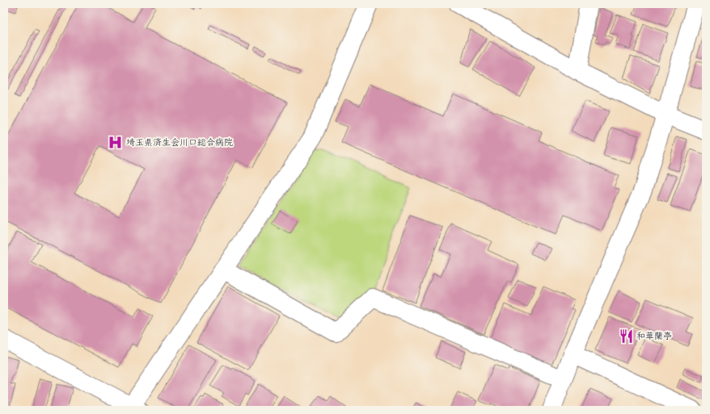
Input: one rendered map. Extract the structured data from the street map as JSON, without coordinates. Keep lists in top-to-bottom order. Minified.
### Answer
{"places":{"hospital":["埼玉県済生会川口総合病院"],"restaurant":["和華蘭亭"]}}
